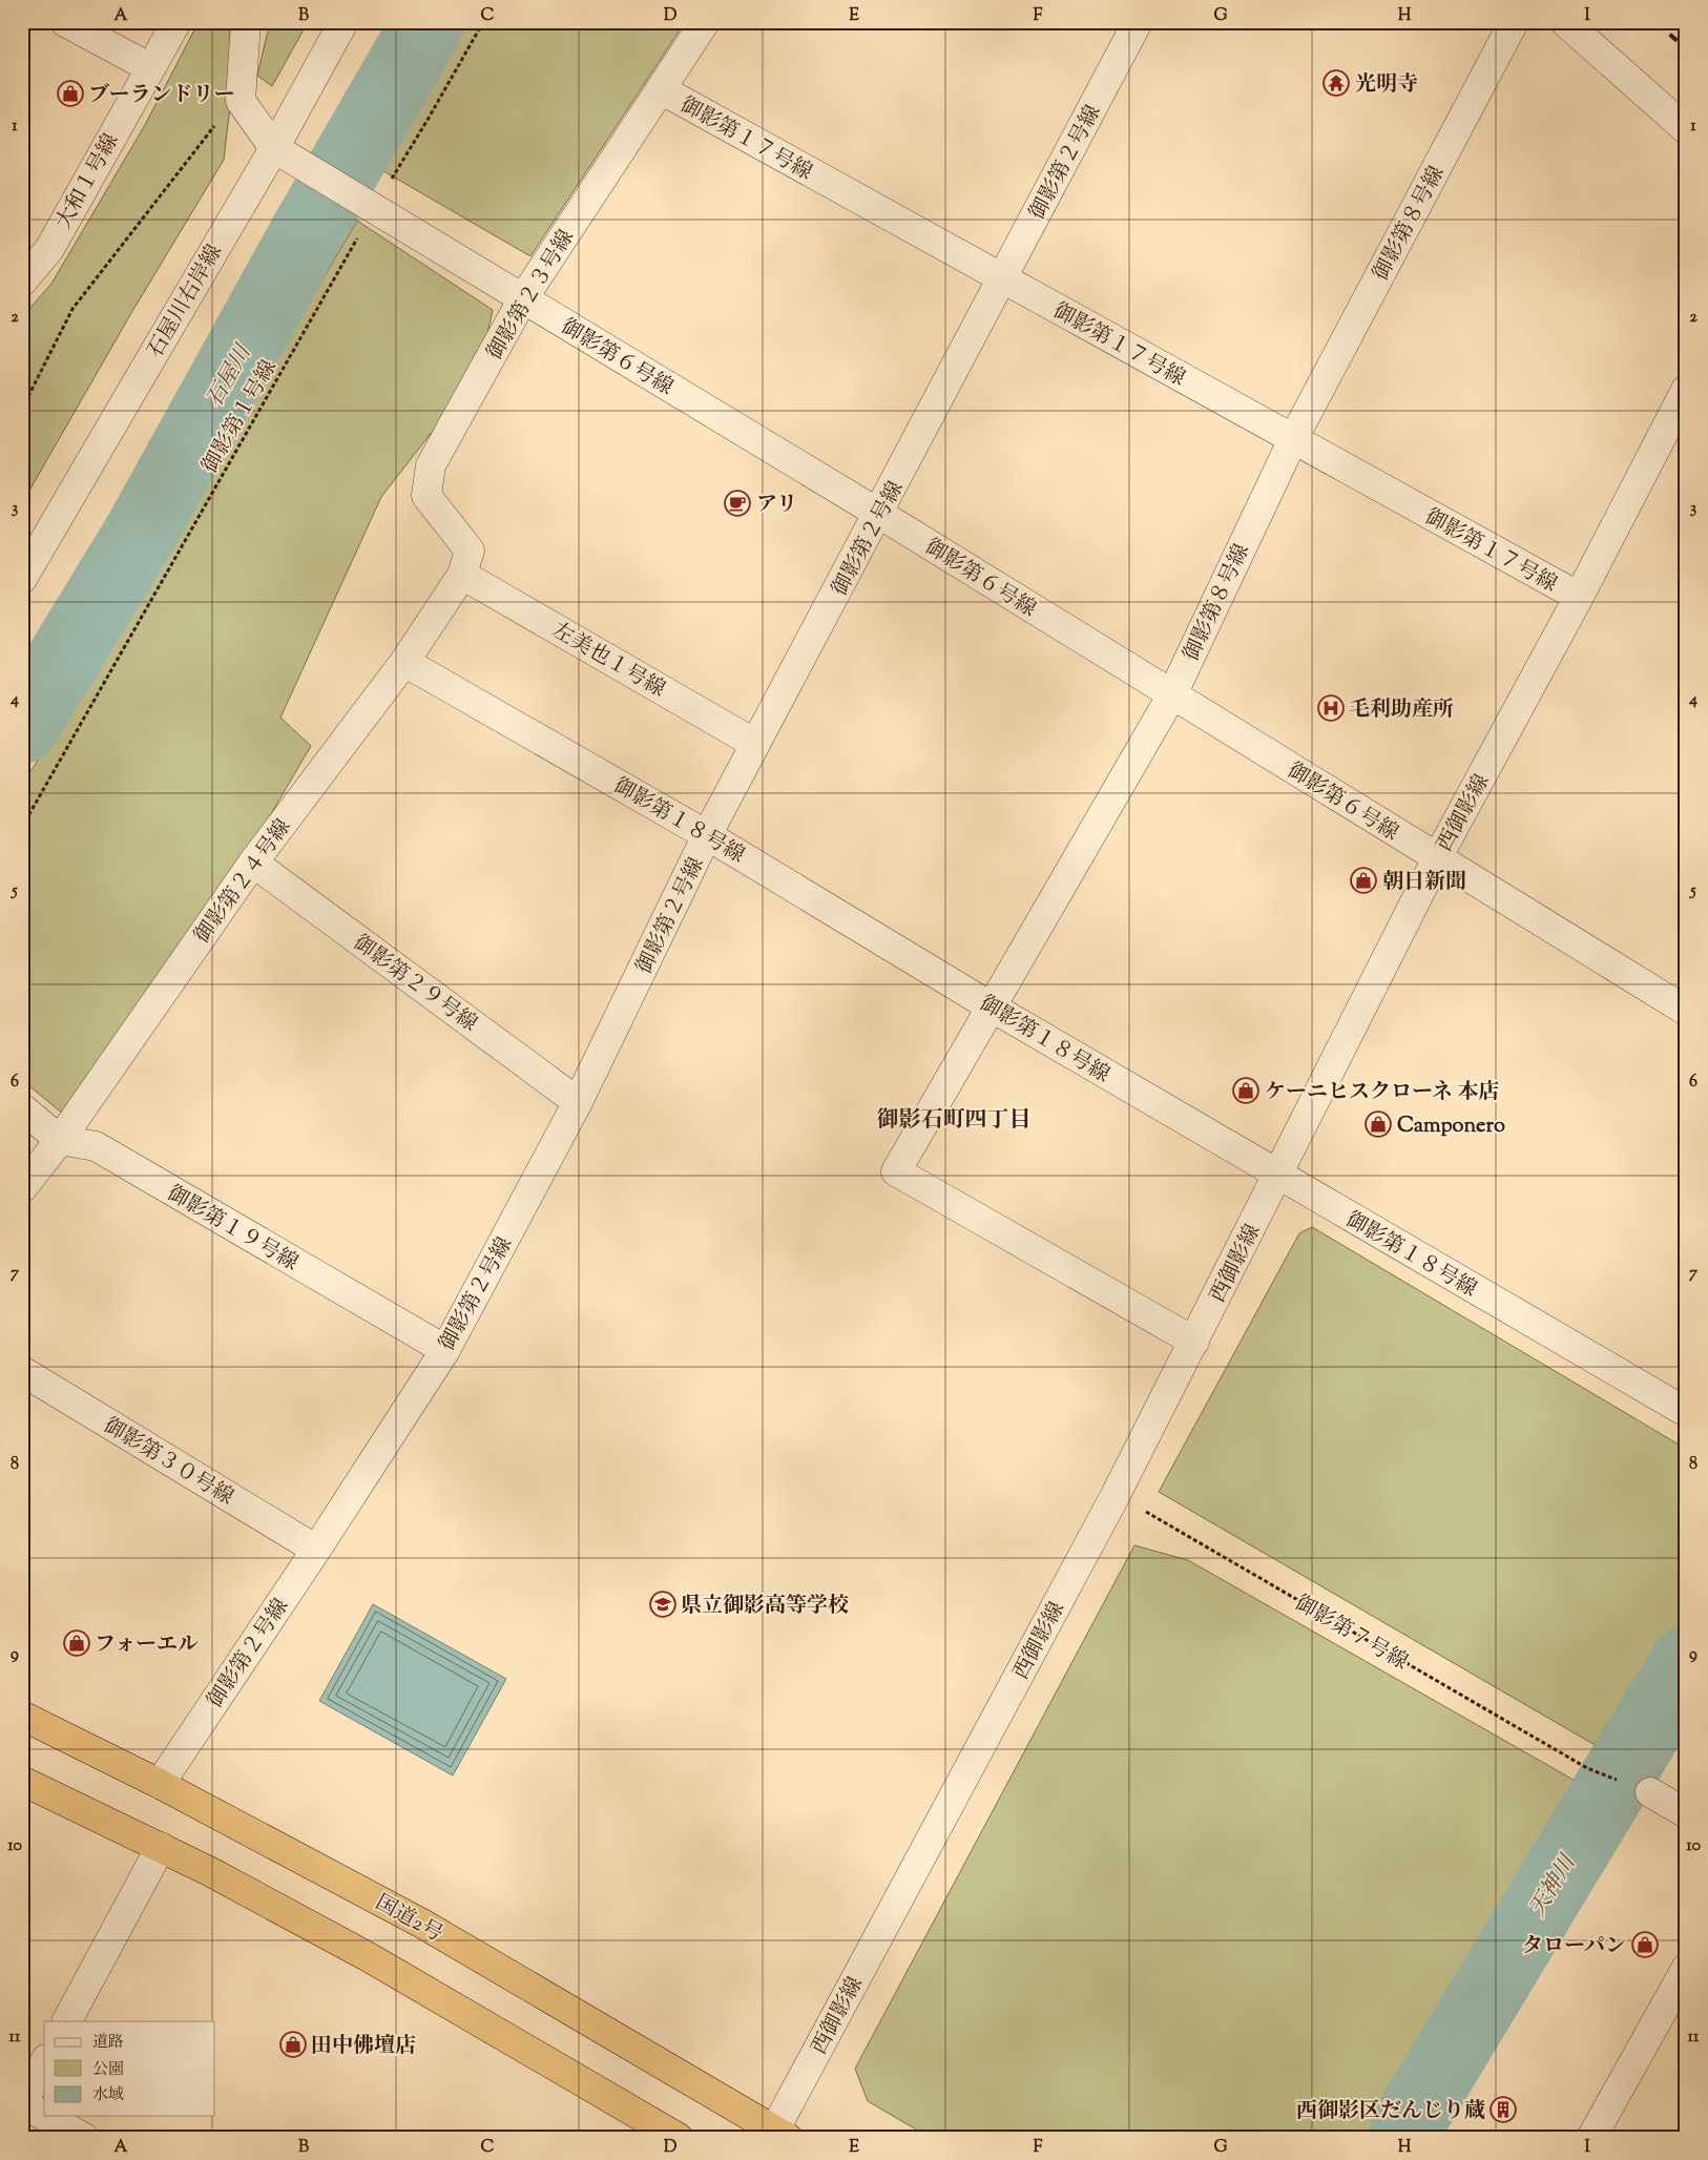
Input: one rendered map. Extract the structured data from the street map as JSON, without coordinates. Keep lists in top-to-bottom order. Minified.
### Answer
{"streets":{"highway":["国道2号"],"street":["御影第１７号線","御影第２号線","大和１号線","御影第８号線","御影第２３号線","石屋川右岸線","御影第６号線","左美也１号線","西御影線","御影第１８号線","御影第２４号線","御影第２９号線","御影第１９号線","御影第３０号線"],"path":["御影第１号線","御影第７号線"]},"crossings":[["御影第１７号線","御影第２号線"],["御影第１７号線","御影第８号線"],["御影第１７号線","御影第２３号線"],["御影第１７号線","西御影線"],["御影第２号線","御影第６号線"],["御影第２号線","左美也１号線"],["御影第２号線","御影第１８号線"],["御影第２号線","御影第２９号線"],["御影第２号線","御影第１９号線"],["御影第２号線","御影第３０号線"],["御影第２号線","国道2号"],["御影第８号線","御影第６号線"],["御影第８号線","西御影線"],["御影第８号線","御影第１８号線"],["御影第２３号線","御影第６号線"],["御影第２３号線","左美也１号線"],["御影第２３号線","御影第２４号線"],["石屋川右岸線","御影第６号線"],["御影第６号線","御影第１号線"],["御影第６号線","西御影線"],["左美也１号線","御影第２４号線"],["西御影線","御影第１８号線"],["西御影線","御影第７号線"],["西御影線","国道2号"],["御影第１８号線","御影第２４号線"],["御影第２４号線","御影第２９号線"],["御影第２４号線","御影第１９号線"]],"districts":["御影石町四丁目"],"water":["石屋川","天神川"],"places":{"temple":["光明寺"],"shop":["ブーランドリー","朝日新聞","ケーニヒスクローネ 本店","Camponero","フォーエル","タローパン","田中佛壇店"],"cafe":["アリ"],"hospital":["毛利助産所"],"school or university":["県立御影高等学校"],"building":["西御影区だんじり蔵"]},"legend":["道路","公園","水域"],"grid":{"columns":["A","B","C","D","E","F","G","H","I"],"rows":["1","2","3","4","5","6","7","8","9","10","11"]}}
